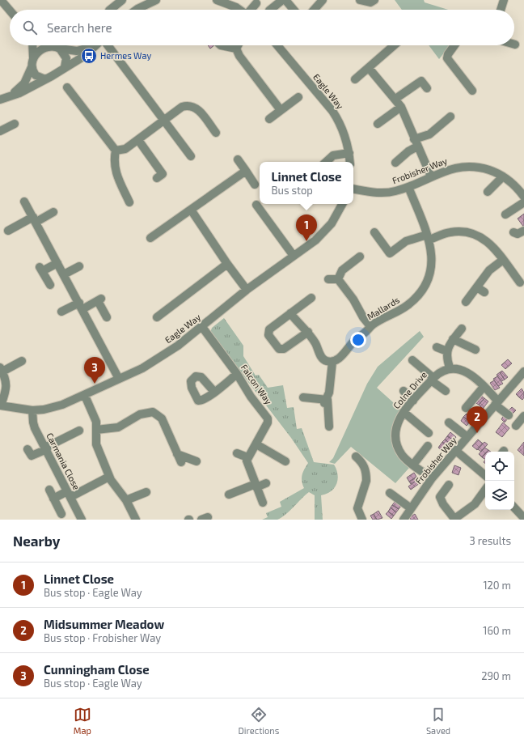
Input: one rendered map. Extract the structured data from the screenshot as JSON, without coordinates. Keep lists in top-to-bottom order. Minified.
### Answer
{"streets":{"street":["Eagle Way","Frobisher Way","Mallards","Falcon Way","Colne Drive","Carmania Close"]},"crossings":[["Eagle Way","Falcon Way"],["Eagle Way","Carmania Close"],["Frobisher Way","Mallards"],["Frobisher Way","Colne Drive"]],"places":{"bus stop":["Hermes Way"]},"page":{"search":"Search here","popup":["Linnet Close","Bus stop"],"pins":["1","3","2"],"heading":["Nearby","3 results"],"list":[{"mark":"1","name":"Linnet Close","note":"Bus stop · Eagle Way","value":"120 m"},{"mark":"2","name":"Midsummer Meadow","note":"Bus stop · Frobisher Way","value":"160 m"},{"mark":"3","name":"Cunningham Close","note":"Bus stop · Eagle Way","value":"290 m"}],"nav":["Map","Directions","Saved"]}}
